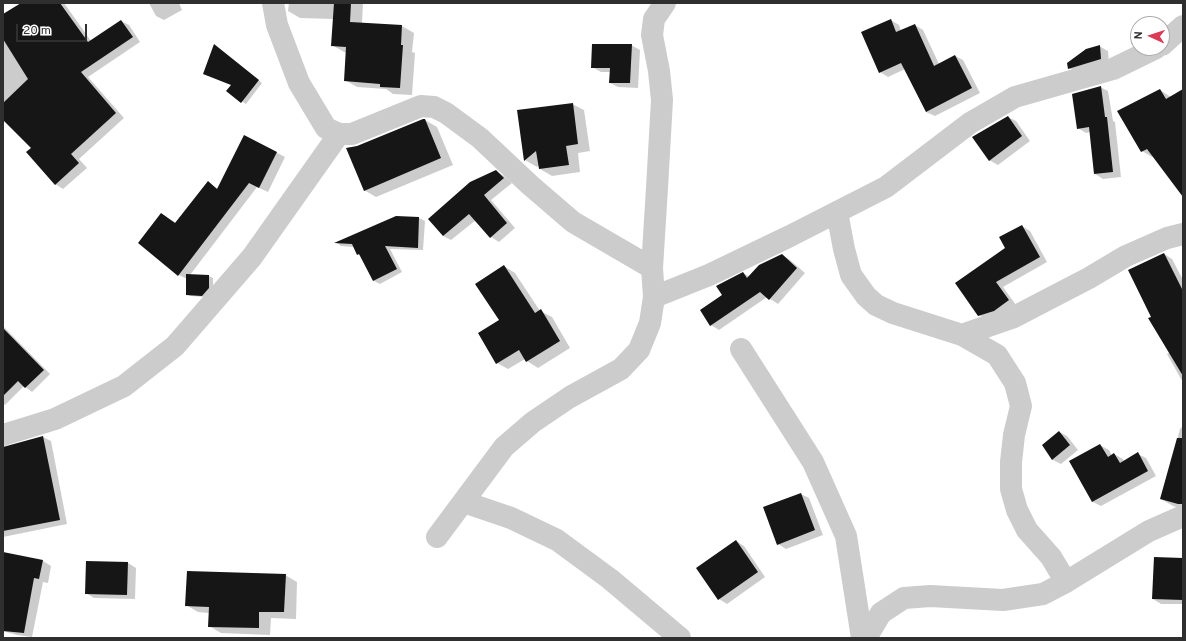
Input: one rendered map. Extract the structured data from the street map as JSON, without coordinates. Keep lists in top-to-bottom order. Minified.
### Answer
{"scale_bar":"20 m","north":"left"}
